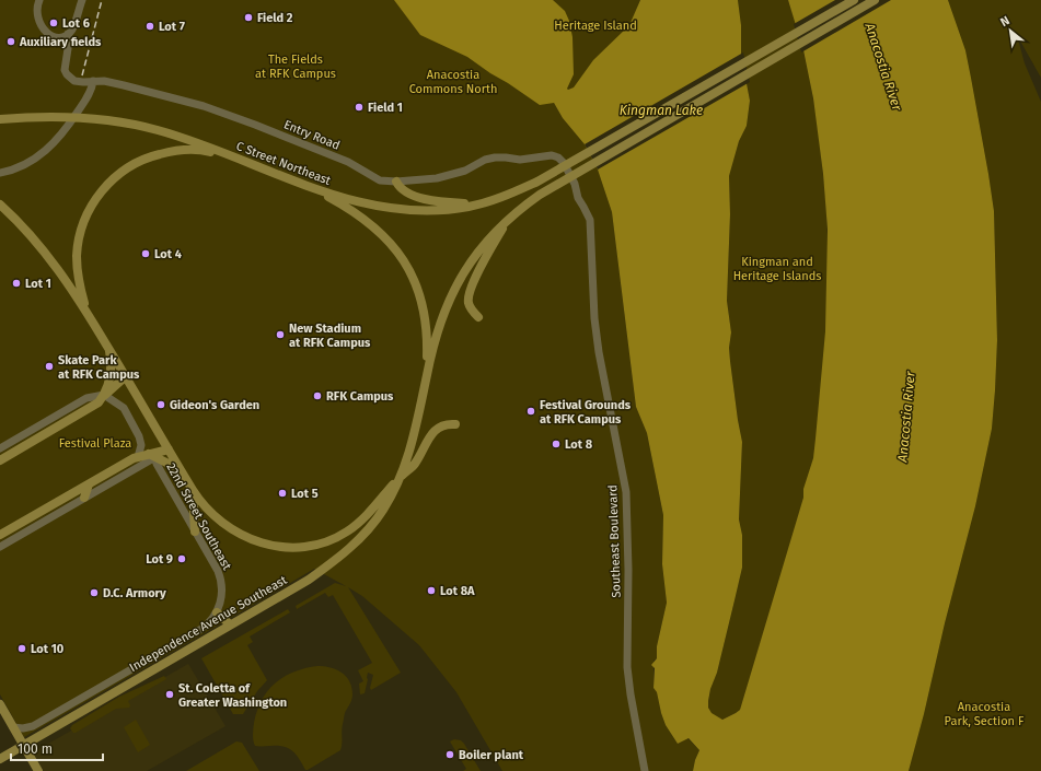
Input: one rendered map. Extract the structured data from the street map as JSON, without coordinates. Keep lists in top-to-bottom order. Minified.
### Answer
{"streets":{"main road":["C Street Northeast","22nd Street Southeast","Independence Avenue Southeast"],"street":["Entry Road","Southeast Boulevard"]},"crossings":[["Entry Road","Southeast Boulevard"],["22nd Street Southeast","Independence Avenue Southeast"]],"water":["Anacostia River","Kingman Lake"],"parks":["Heritage Island","The Fields at RFK Campus","Anacostia Commons North","Kingman and Heritage Islands","Festival Plaza","Anacostia Park, Section F"],"places":["Field 2","Lot 6","Lot 7","Auxiliary fields","Field 1","Lot 4","Lot 1","New Stadium at RFK Campus","Skate Park at RFK Campus","RFK Campus","Gideon's Garden","Festival Grounds at RFK Campus","Lot 8","Lot 5","Lot 9","Lot 8A","D.C. Armory","Lot 10","St. Coletta of Greater Washington","Boiler plant"],"scale_bar":"100 m","north":"top left"}
